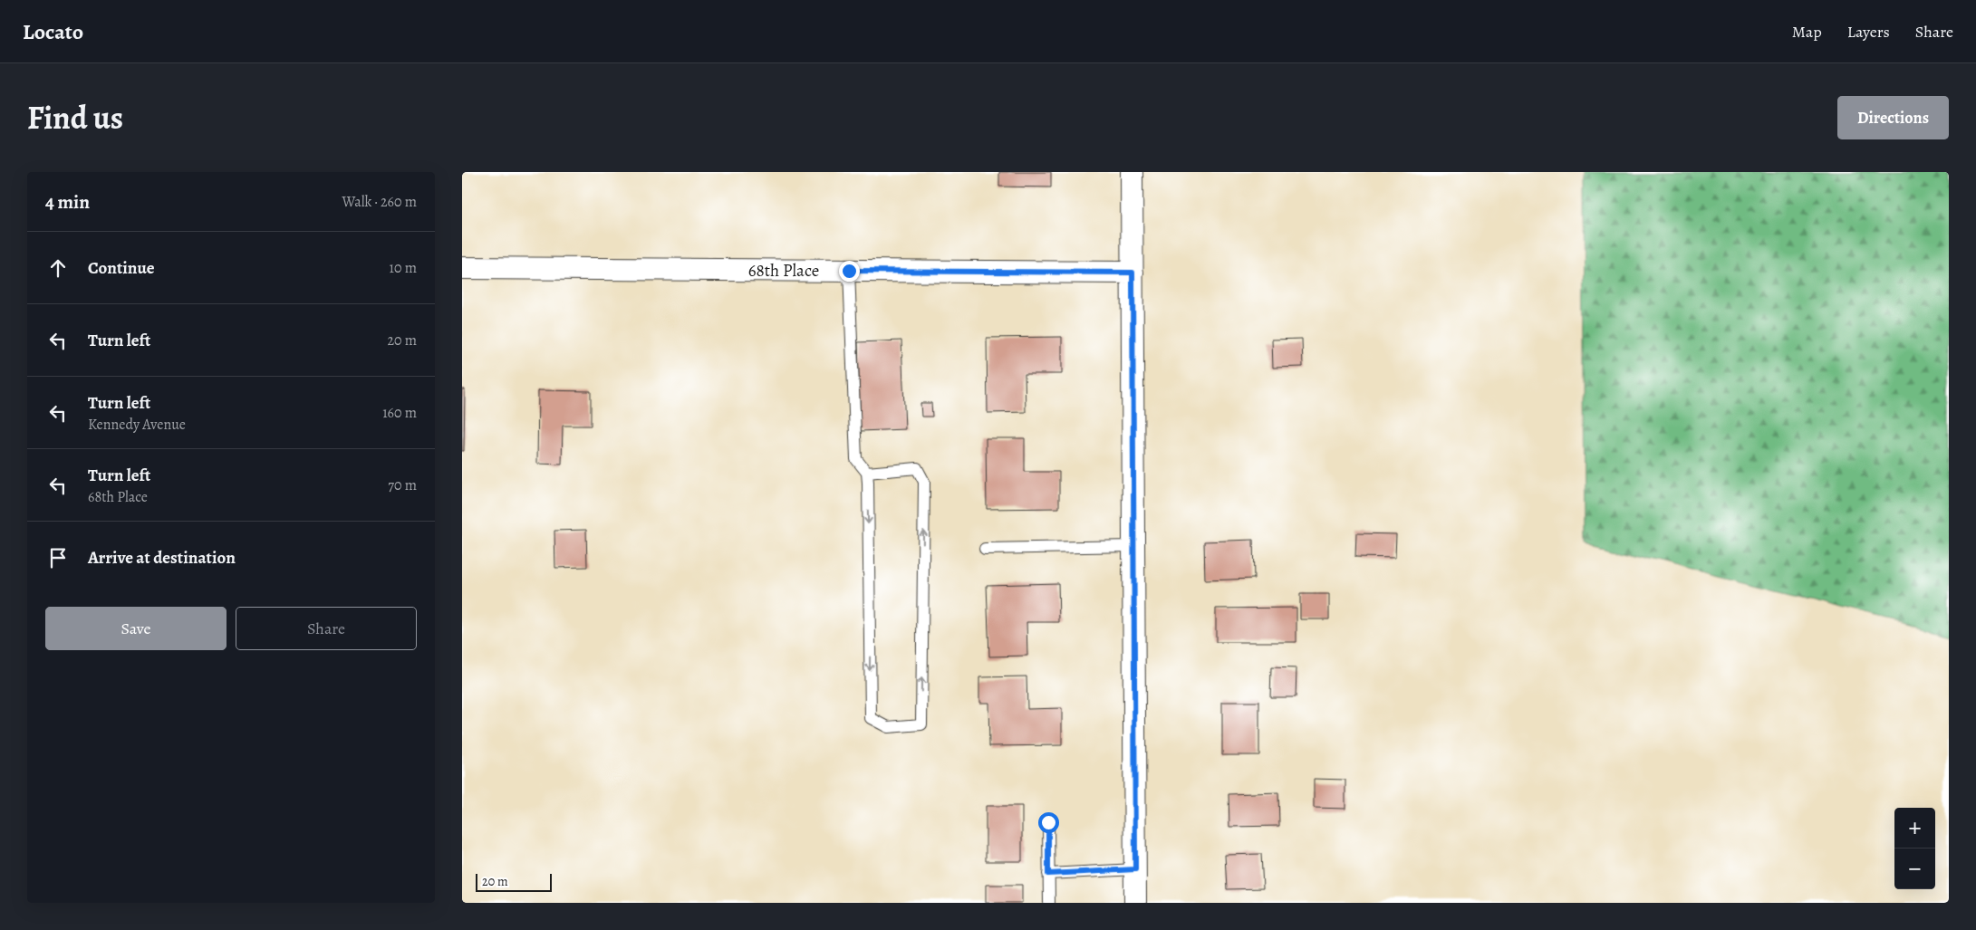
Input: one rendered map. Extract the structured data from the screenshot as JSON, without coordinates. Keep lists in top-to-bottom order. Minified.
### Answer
{"streets":{"street":["68th Place"]},"scale_bar":"20 m","page":{"header":"Locato","nav":["Map","Layers","Share"],"title":"Find us","buttons":["Directions",["Save","Share"]],"heading":["4 min","Walk · 260 m"],"list":[["Continue","10 m"],["Turn left","20 m"],["Turn left","Kennedy Avenue","160 m"],["Turn left","68th Place","70 m"],"Arrive at destination"],"map_buttons":["+","−"],"scale":"20 m"}}
